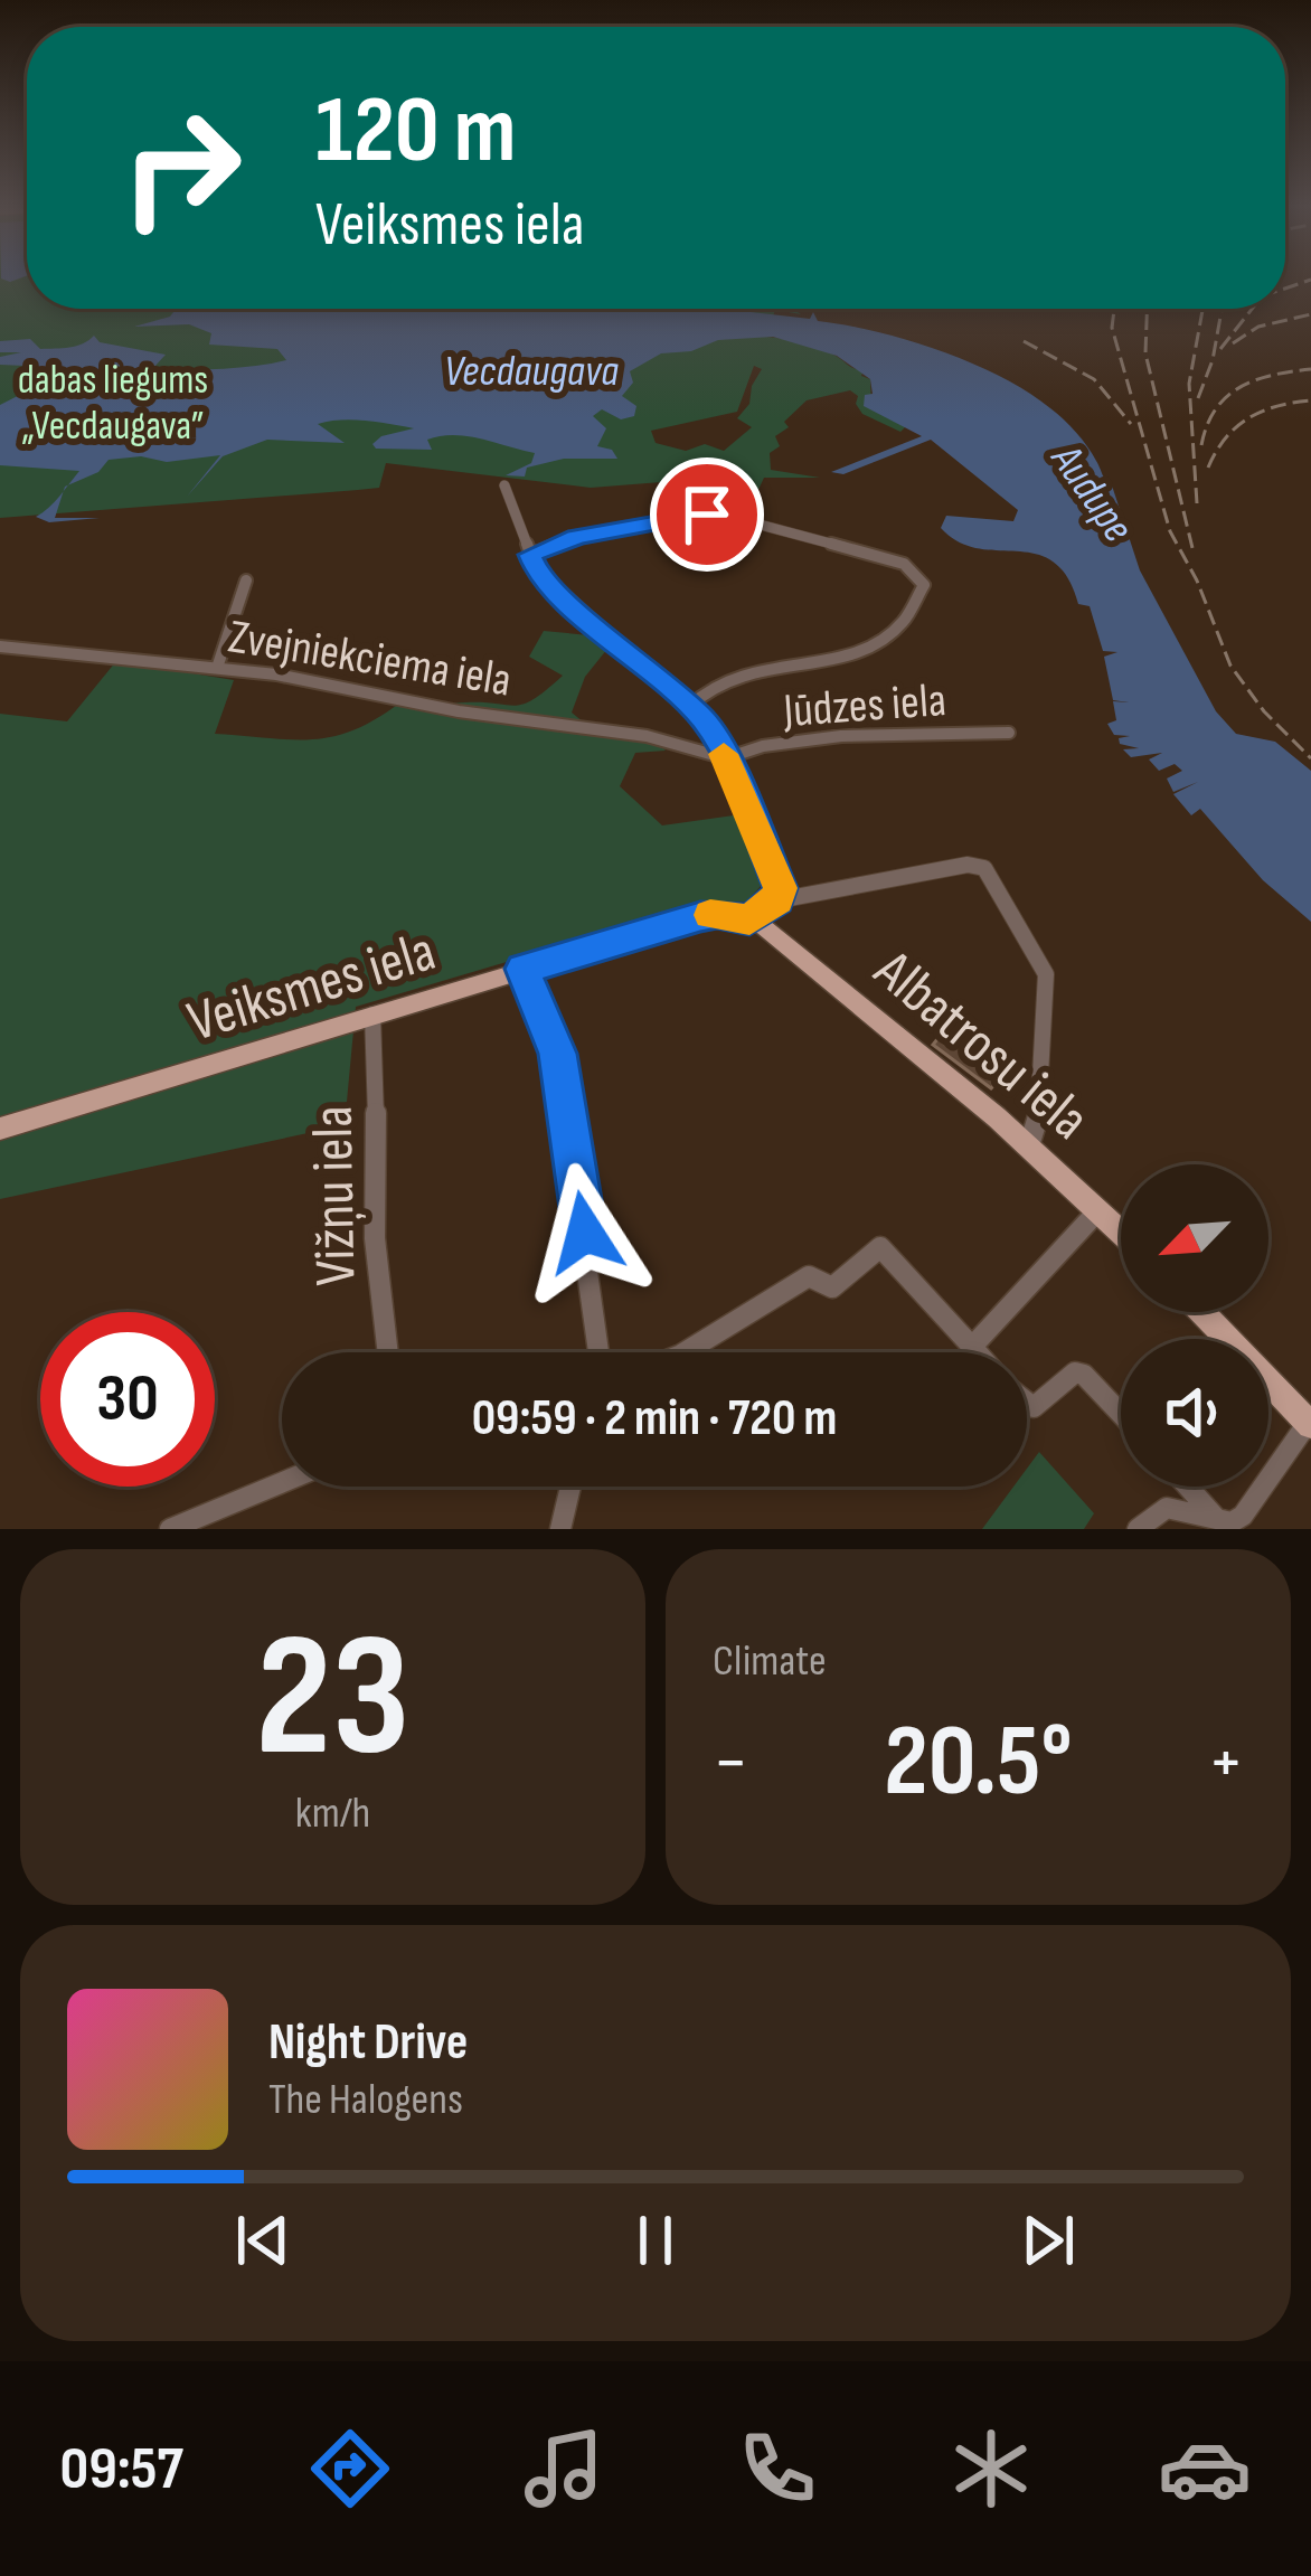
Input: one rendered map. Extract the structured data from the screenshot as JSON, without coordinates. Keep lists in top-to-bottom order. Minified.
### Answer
{"streets":{"main road":["Veiksmes iela","Albatrosu iela"],"street":["Zvejniekciema iela","Jūdzes iela","Vižņu iela"]},"crossings":[["Zvejniekciema iela","Jūdzes iela"],["Veiksmes iela","Albatrosu iela"],["Veiksmes iela","Vižņu iela"]],"water":["Vecdaugava","Audupe"],"parks":["dabas liegums „Vecdaugava”"],"north":"bottom left","page":{"turn":["120 m","Veiksmes iela"],"limit":"30","trip":"09:59 · 2 min · 720 m","tile":[["23","km/h"],"Climate"],"heat":["−","20.5°","+"],"song":["Night Drive","The Halogens"],"tabs":"09:57"}}
